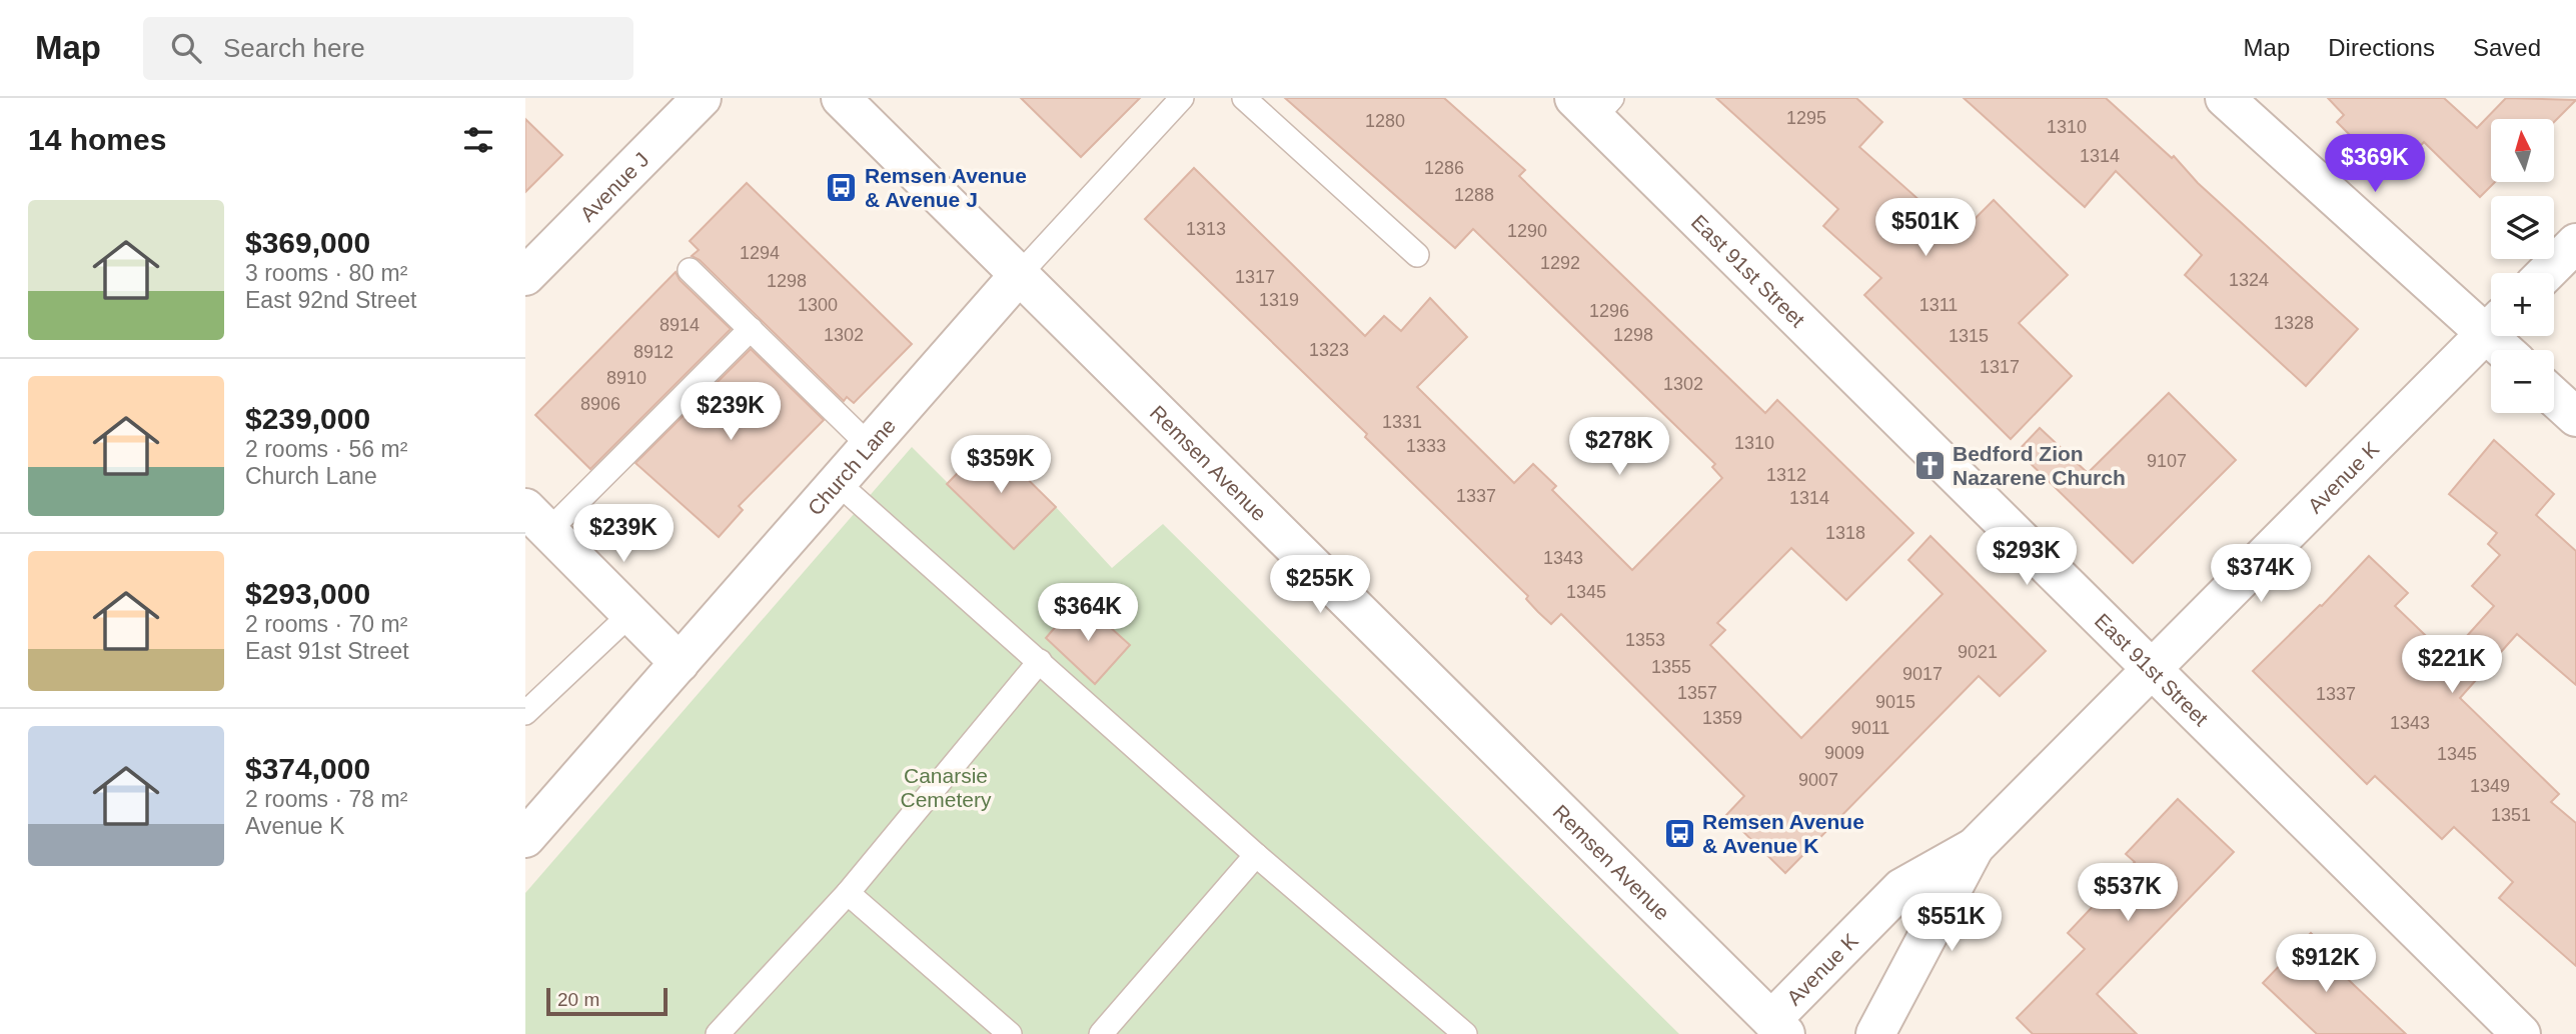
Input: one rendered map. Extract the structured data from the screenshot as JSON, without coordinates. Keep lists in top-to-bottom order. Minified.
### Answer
{"streets":{"street":["Avenue J","East 91st Street","Remsen Avenue","Church Lane","Avenue K"]},"crossings":[["East 91st Street","Avenue K"],["Remsen Avenue","Church Lane"],["Remsen Avenue","Avenue K"]],"parks":["Canarsie Cemetery"],"places":{"bus stop":["Remsen Avenue & Avenue J","Remsen Avenue & Avenue K"],"church":["Bedford Zion Nazarene Church"]},"house_numbers":["1295","1280","1310","1314","1286","1288","1313","1290","1294","1292","1317","1324","1298","1319","1300","1311","1296","1328","8914","1302","1298","1315","1323","8912","1317","8910","1302","8906","1331","1310","1333","9107","1312","1337","1314","1318","1343","1345","1353","9021","1355","9017","1357","1337","9015","1359","1343","9011","9009","1345","9007","1349","1351"],"scale_bar":"20 m","north":"top","page":{"header":"Map","search":"Search here","nav":["Map","Directions","Saved"],"heading":"14 homes","map_buttons":["+","−"],"price":["$369K","$501K","$239K","$278K","$359K","$239K","$293K","$374K","$255K","$364K","$221K","$537K","$551K","$912K"],"list":[{"name":"$369,000","note":"3 rooms · 80 m² · East 92nd Street"},{"name":"$239,000","note":"2 rooms · 56 m² · Church Lane"},{"name":"$293,000","note":"2 rooms · 70 m² · East 91st Street"},{"name":"$374,000","note":"2 rooms · 78 m² · Avenue K"}],"scale":"20 m"}}
